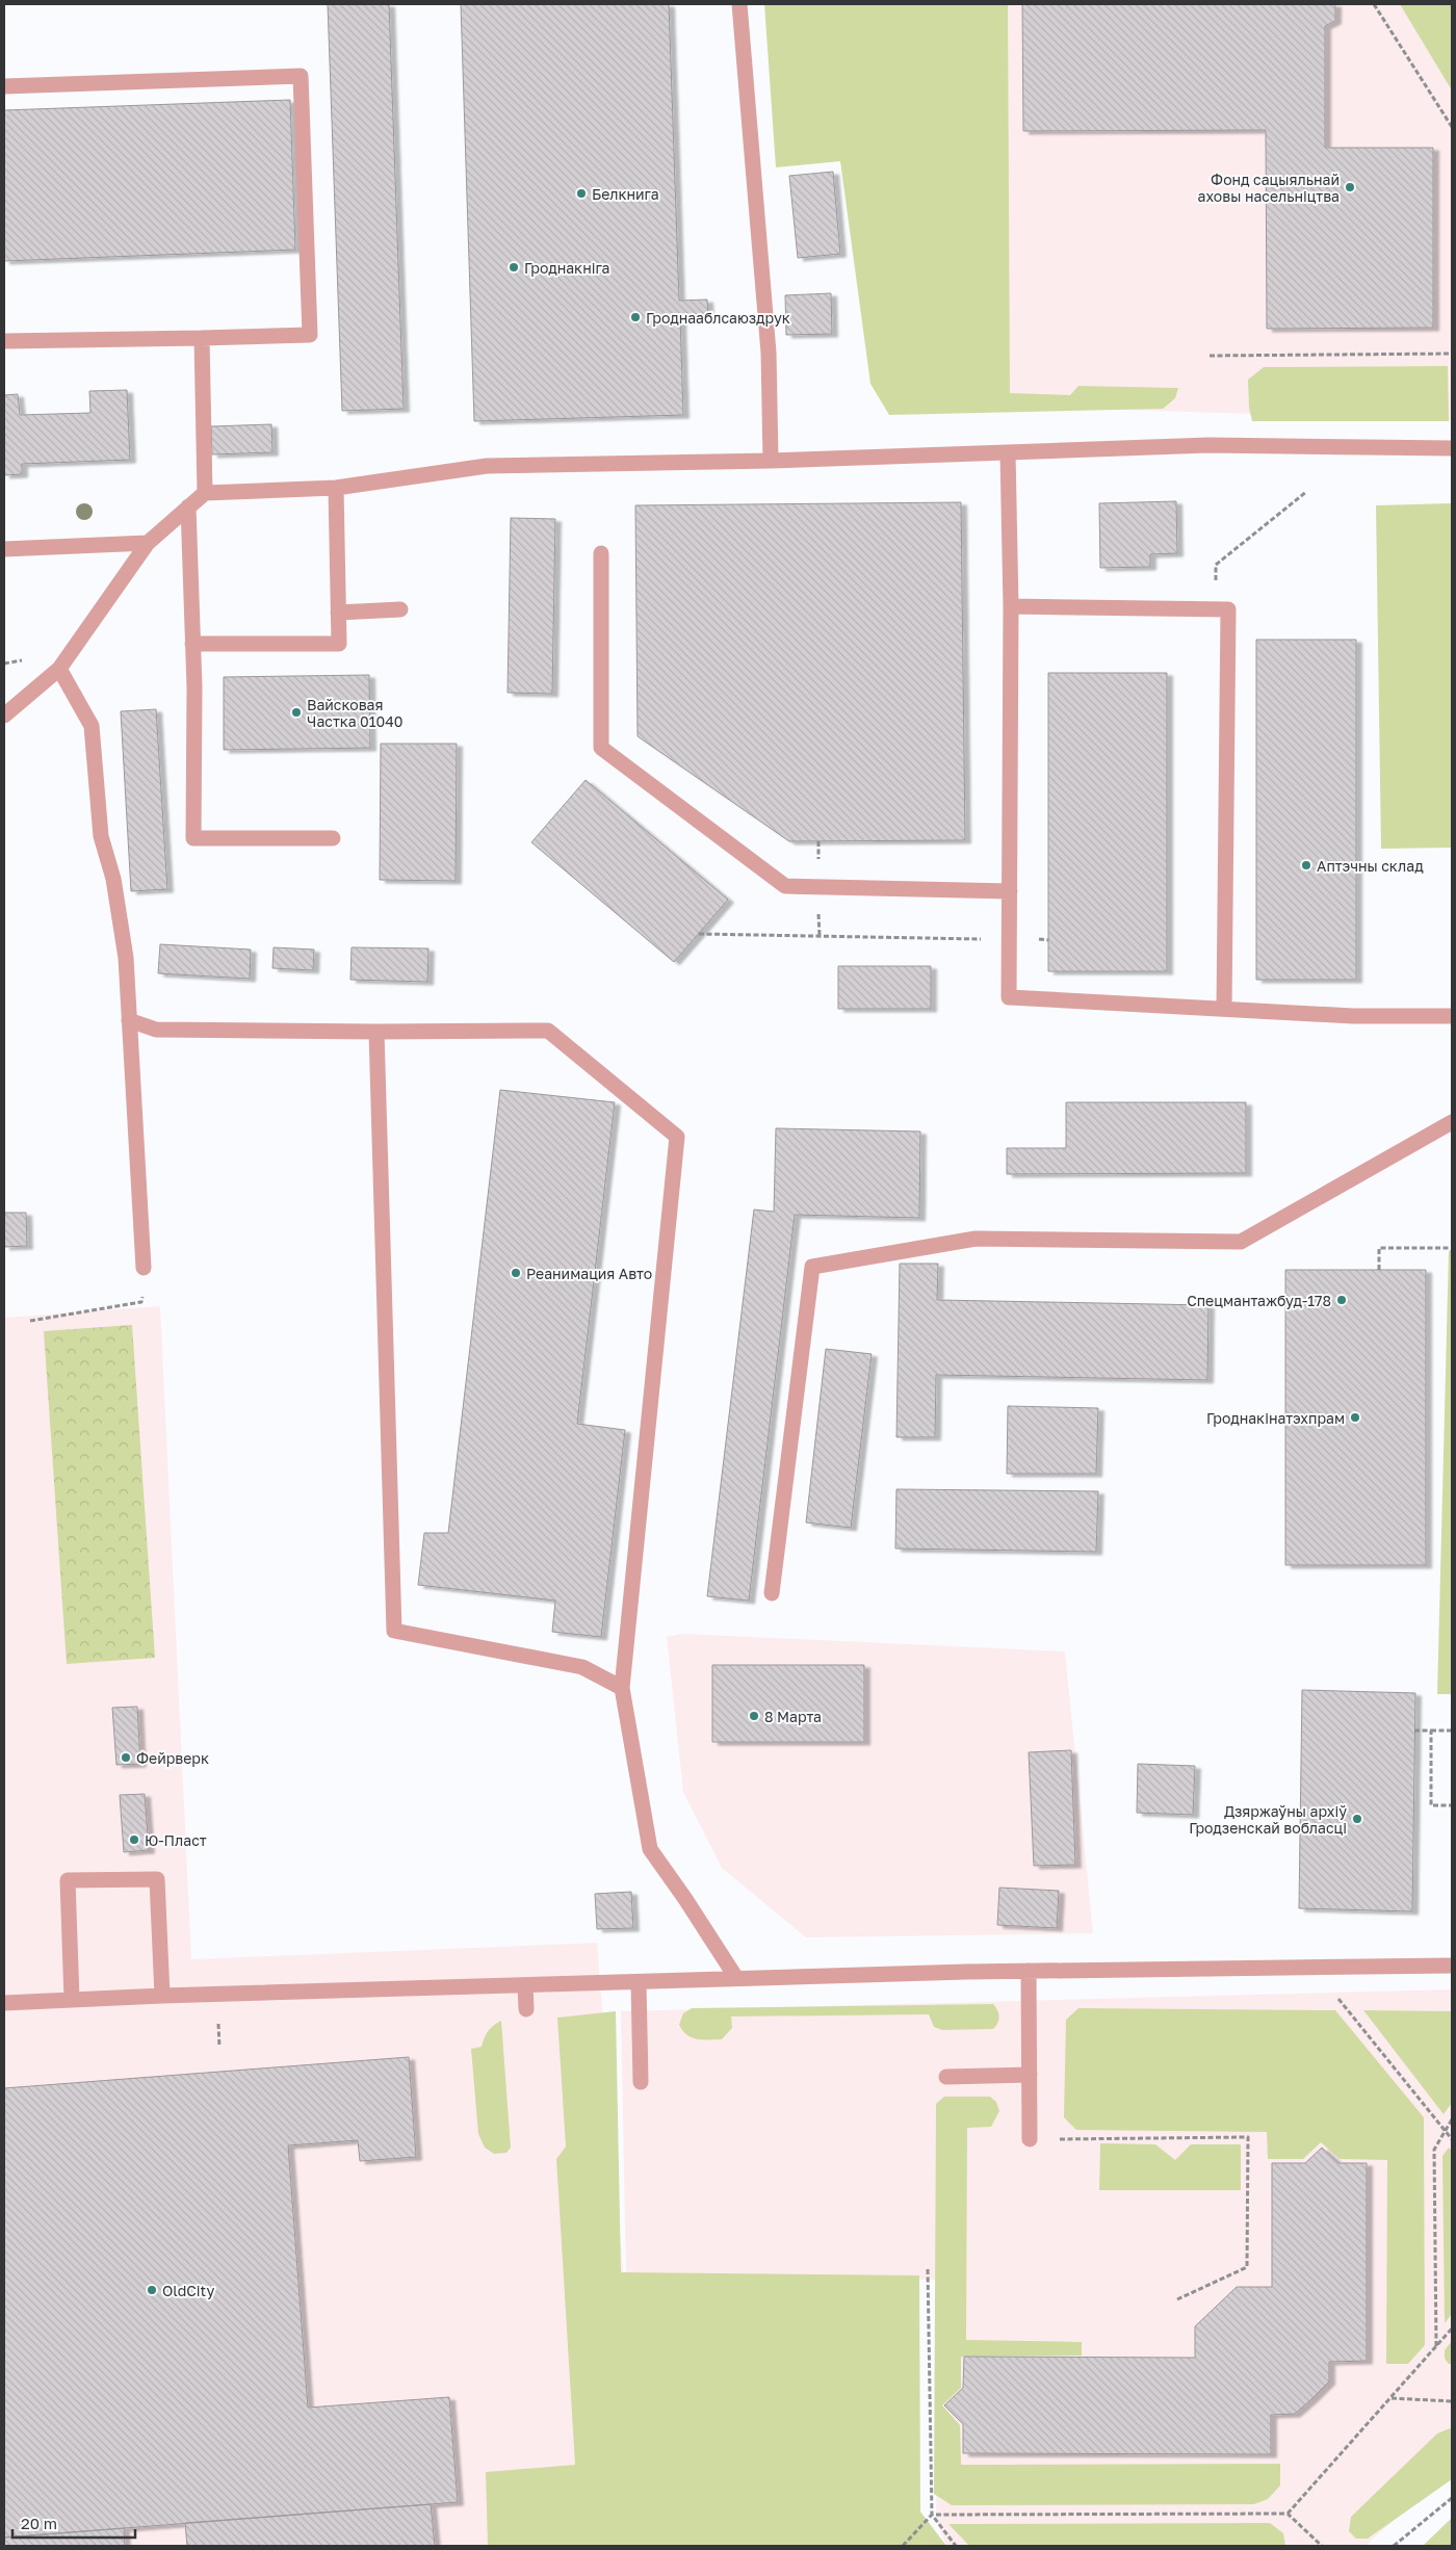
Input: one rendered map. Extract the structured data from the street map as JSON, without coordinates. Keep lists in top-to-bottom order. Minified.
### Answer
{"places":["Фонд сацыяльнай аховы насельніцтва","Белкнига","Гроднакніга","Гроднааблсаюздрук","Вайсковая Частка 01040","Аптэчны склад","Реанимация Авто","Спецмантажбуд-178","Гроднакінатэхпрам","8 Марта","Фейрверк","Дзяржаўны архіў Гродзенскай вобласці","Ю-Пласт","OldCity"],"scale_bar":"20 m"}
